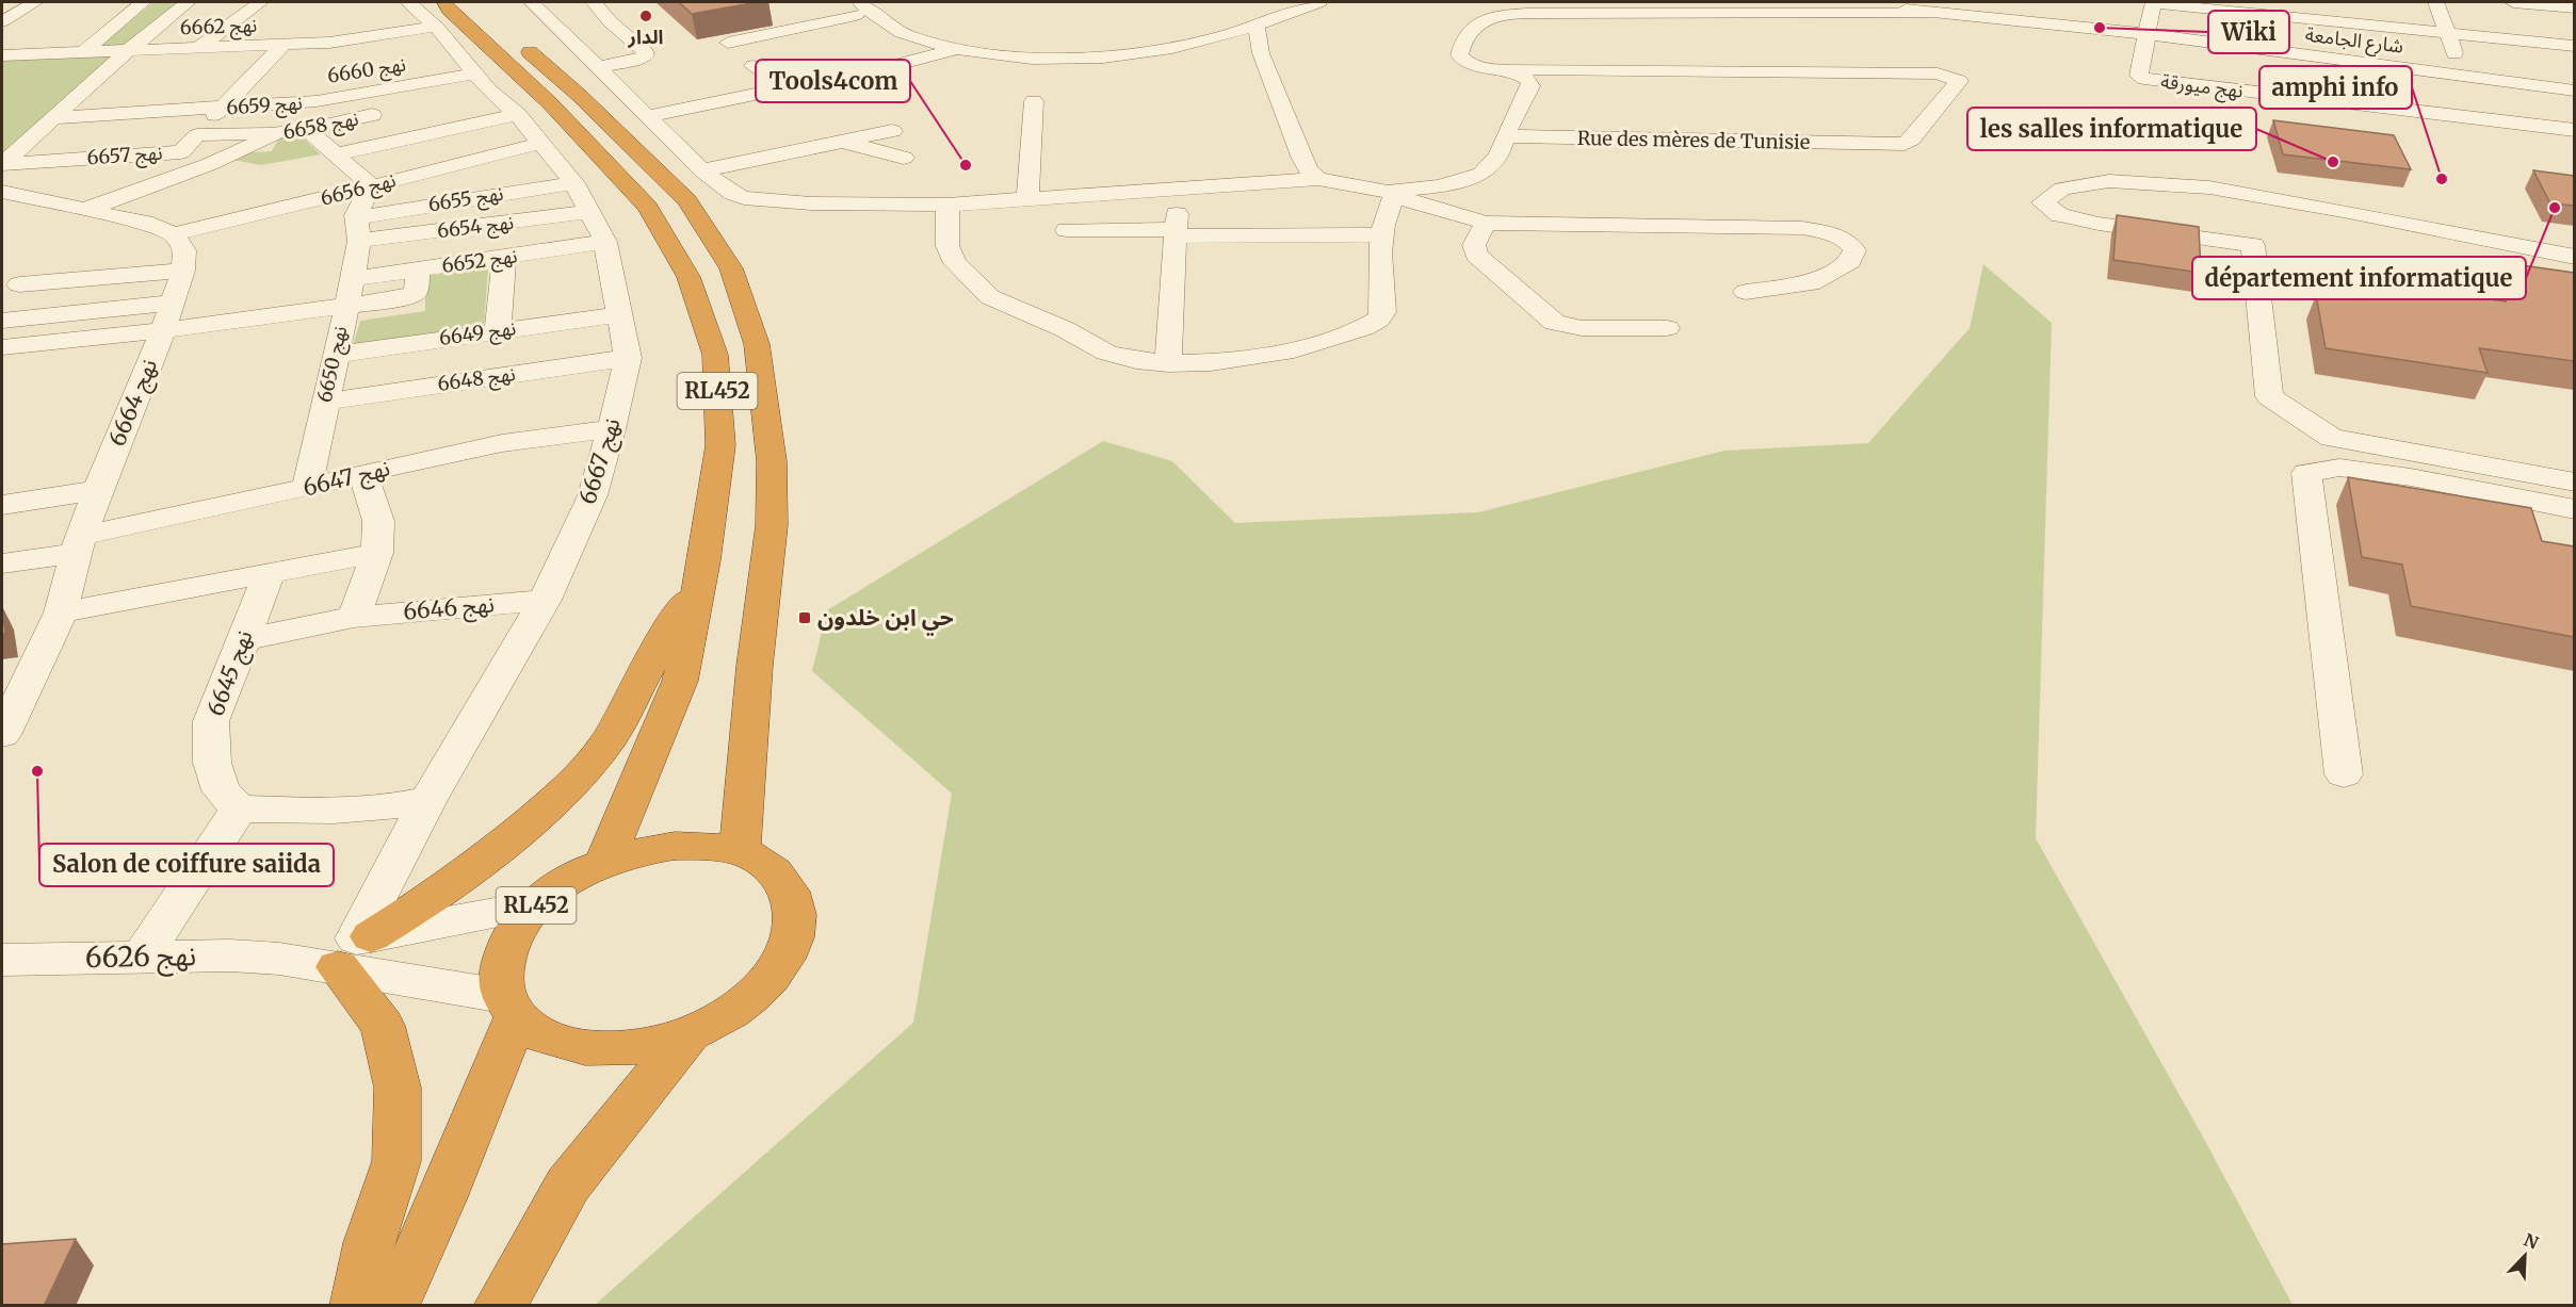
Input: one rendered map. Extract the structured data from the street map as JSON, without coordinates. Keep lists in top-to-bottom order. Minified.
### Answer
{"streets":{"highway":["RL452"],"street":["نهج 6662","شارع الجامعة","نهج ميورقة","نهج 6659","نهج 6658","Rue des mères de Tunisie","نهج 6657","نهج 6656","نهج 6655","نهج 6654","نهج 6652","نهج 6649","نهج 6650","نهج 6648","نهج 6664","نهج 6667","نهج 6647","نهج 6646","نهج 6645","نهج 6626"]},"crossings":[["نهج 6662","نهج 6657"],["نهج 6662","RL452"],["نهج 6662","نهج 6667"],["شارع الجامعة","نهج ميورقة"],["نهج 6659","نهج 6657"],["نهج 6659","نهج 6667"],["نهج 6656","نهج 6655"],["نهج 6656","نهج 6664"],["نهج 6656","نهج 6667"],["نهج 6655","نهج 6650"],["نهج 6655","نهج 6667"],["نهج 6654","نهج 6650"],["نهج 6654","نهج 6667"],["نهج 6652","نهج 6650"],["نهج 6652","نهج 6667"],["نهج 6649","نهج 6650"],["نهج 6649","نهج 6667"],["نهج 6650","نهج 6648"],["نهج 6650","نهج 6647"],["نهج 6648","نهج 6667"],["RL452","نهج 6667"],["RL452","نهج 6626"],["نهج 6664","نهج 6647"],["نهج 6667","نهج 6647"],["نهج 6667","نهج 6646"],["نهج 6667","نهج 6626"],["نهج 6646","نهج 6645"]],"places":{"other":["الدار","Wiki","les salles informatique","Tools4com","amphi info","département informatique","Salon de coiffure saiida"],"transit":["حي ابن خلدون"]},"north":"top right"}
